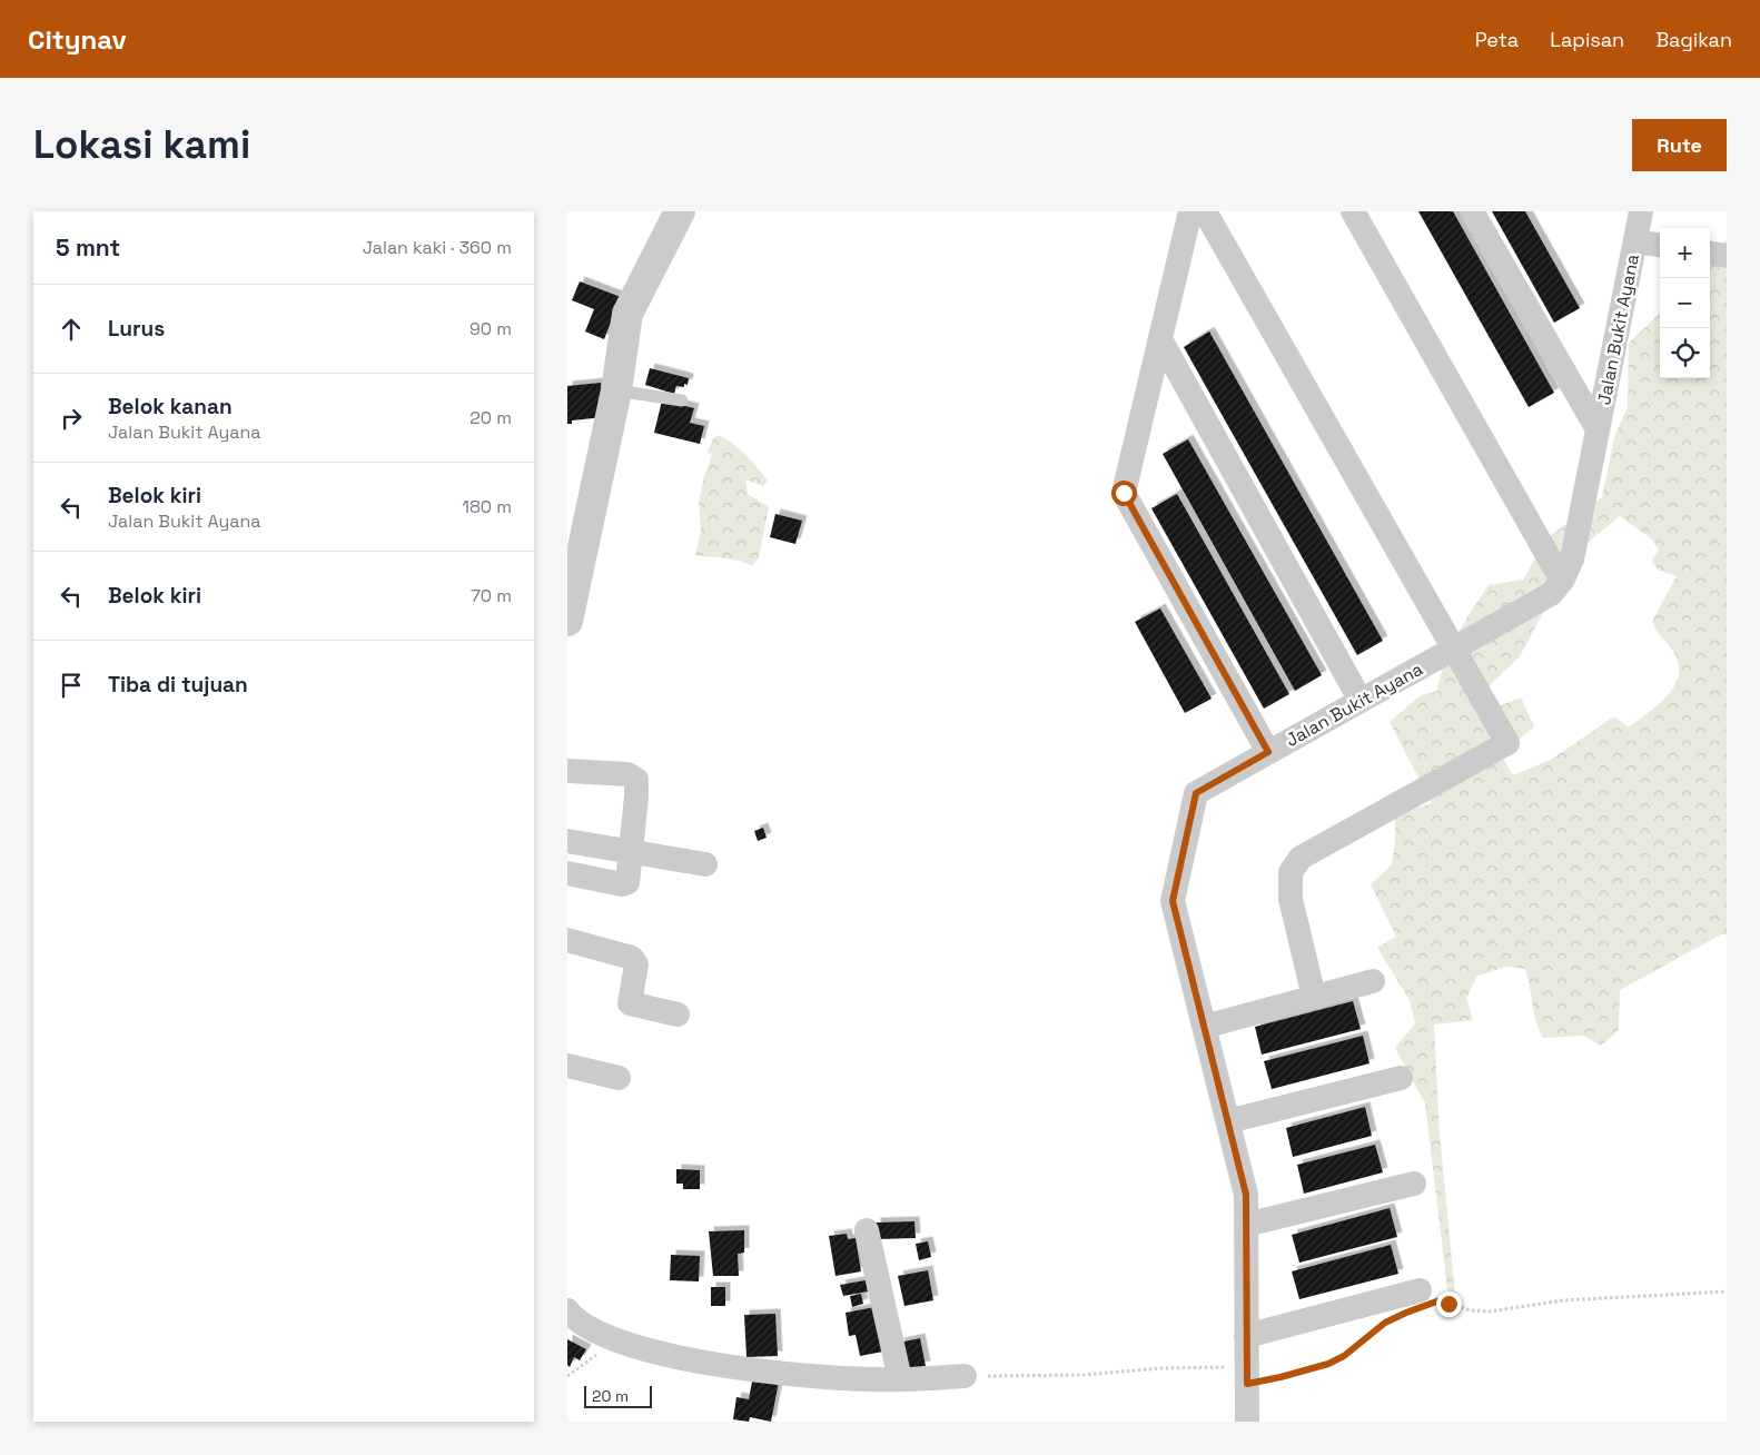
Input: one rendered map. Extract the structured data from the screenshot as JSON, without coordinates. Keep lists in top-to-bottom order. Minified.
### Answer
{"streets":{"street":["Jalan Bukit Ayana"]},"scale_bar":"20 m","page":{"header":"Citynav","nav":["Peta","Lapisan","Bagikan"],"buttons":"Rute","title":"Lokasi kami","heading":["5 mnt","Jalan kaki · 360 m"],"map_buttons":["+","−"],"list":[["Lurus","90 m"],["Belok kanan","Jalan Bukit Ayana","20 m"],["Belok kiri","Jalan Bukit Ayana","180 m"],["Belok kiri","70 m"],"Tiba di tujuan"],"scale":"20 m"}}
